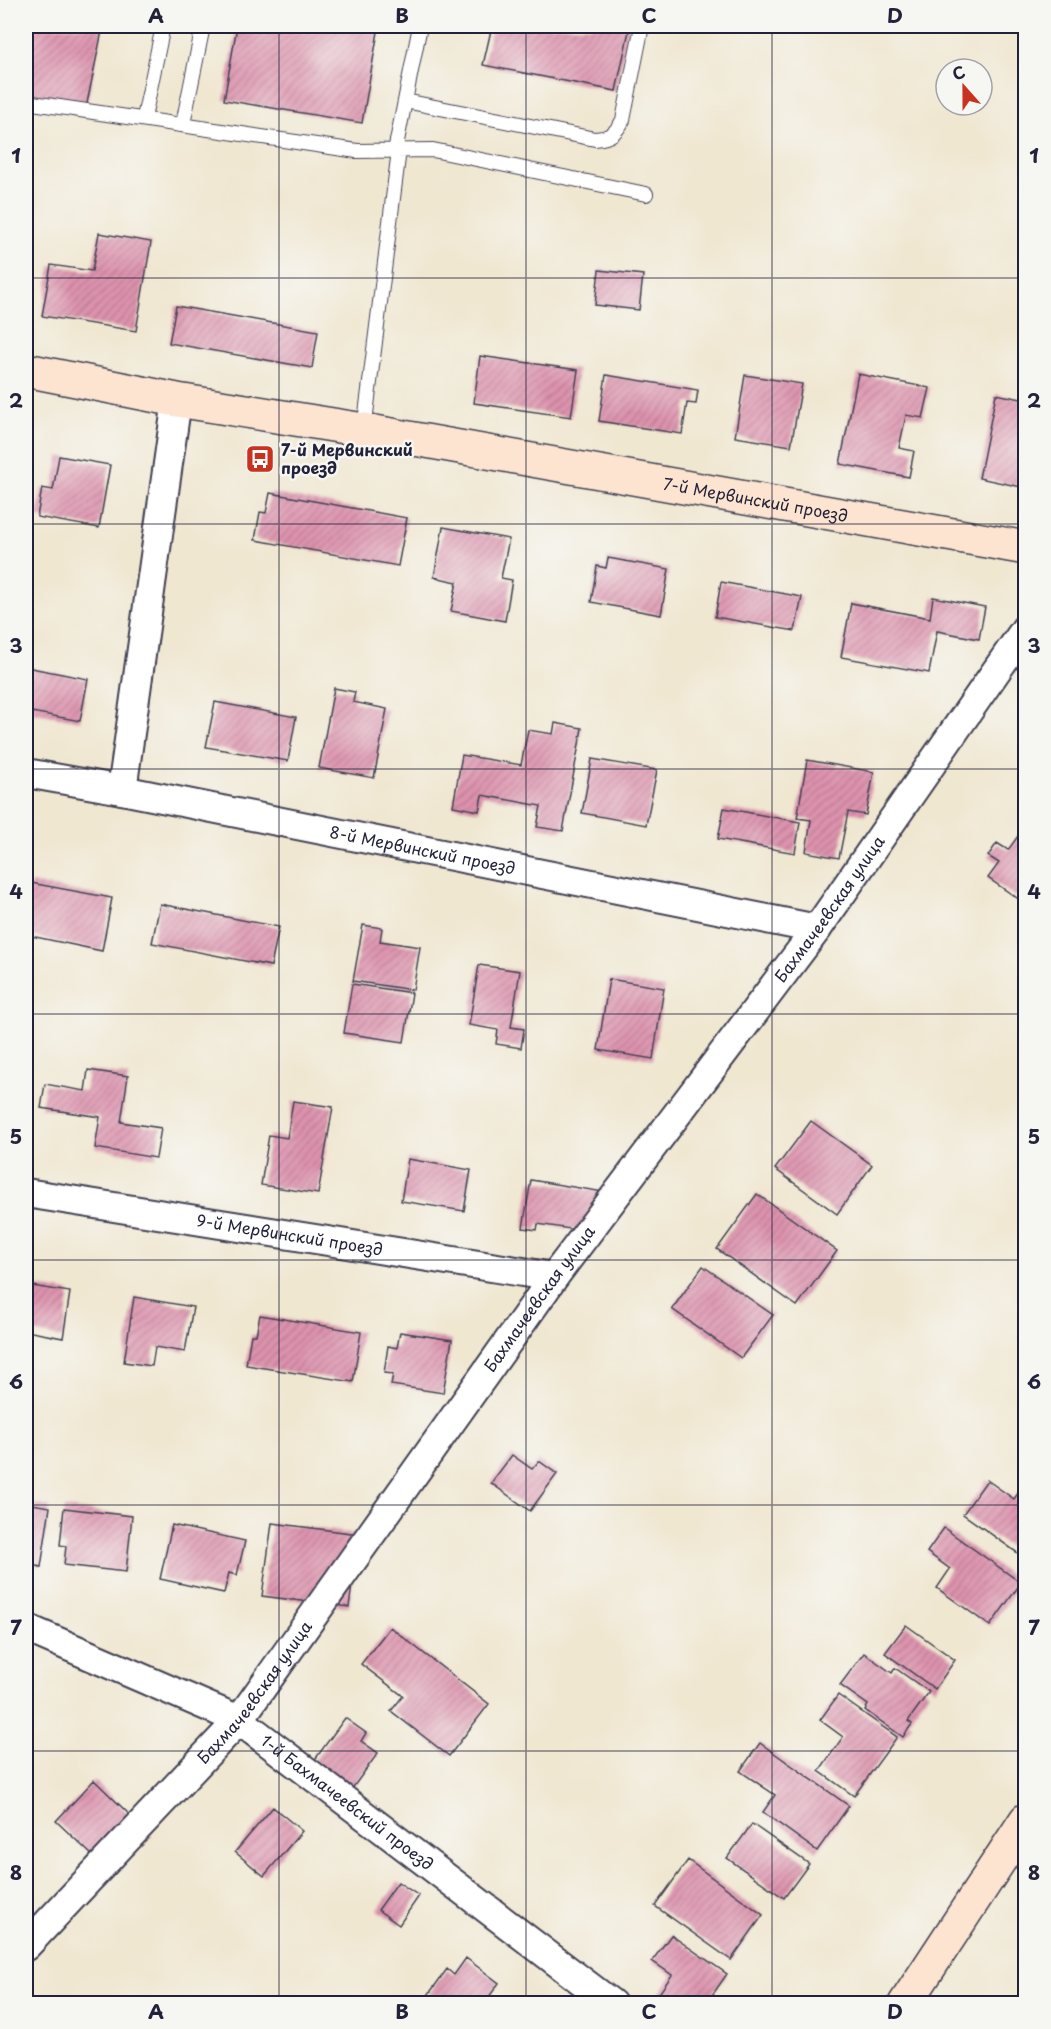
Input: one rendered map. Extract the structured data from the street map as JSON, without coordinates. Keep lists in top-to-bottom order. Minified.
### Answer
{"streets":{"street":["7-й Мервинский проезд","8-й Мервинский проезд","Бахмачеевская улица","9-й Мервинский проезд","1-й Бахмачеевский проезд"]},"crossings":[["8-й Мервинский проезд","Бахмачеевская улица"],["Бахмачеевская улица","9-й Мервинский проезд"],["Бахмачеевская улица","1-й Бахмачеевский проезд"]],"places":{"bus stop":["7-й Мервинский проезд"]},"north":"top","grid":{"columns":["A","B","C","D"],"rows":["1","2","3","4","5","6","7","8"]}}
